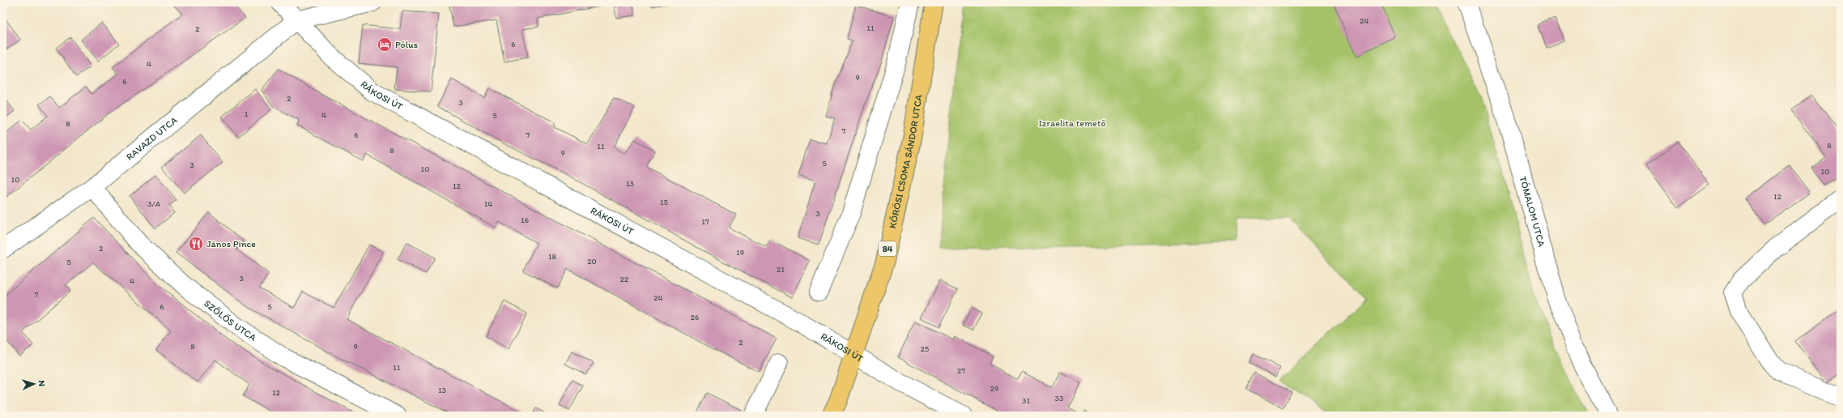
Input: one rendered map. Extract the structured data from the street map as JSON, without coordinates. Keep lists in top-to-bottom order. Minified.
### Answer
{"streets":{"main road":["KŐRÖSI CSOMA SÁNDOR UTCA","84"],"street":["RÁKOSI ÚT","RAVAZD UTCA","TÓMALOM UTCA","SZŐLŐS UTCA"]},"crossings":[["RÁKOSI ÚT","RAVAZD UTCA"],["RÁKOSI ÚT","KŐRÖSI CSOMA SÁNDOR UTCA"],["RÁKOSI ÚT","84"],["RAVAZD UTCA","SZŐLŐS UTCA"],["KŐRÖSI CSOMA SÁNDOR UTCA","84"]],"parks":["Izraelita temető"],"places":{"hotel":["Pólus"],"restaurant":["János Pince"]},"house_numbers":["24","11","2","6","4","9","6","2","3","1","4","5","8","7","6","7","8","11","8","9","5","3","10","10","10","13","12","12","15","3/A","14","3","16","17","2","19","18","20","5","21","3","22","4","7","24","6","5","26","2","8","9","25","11","27","29","13","12","33","31"],"north":"right"}
